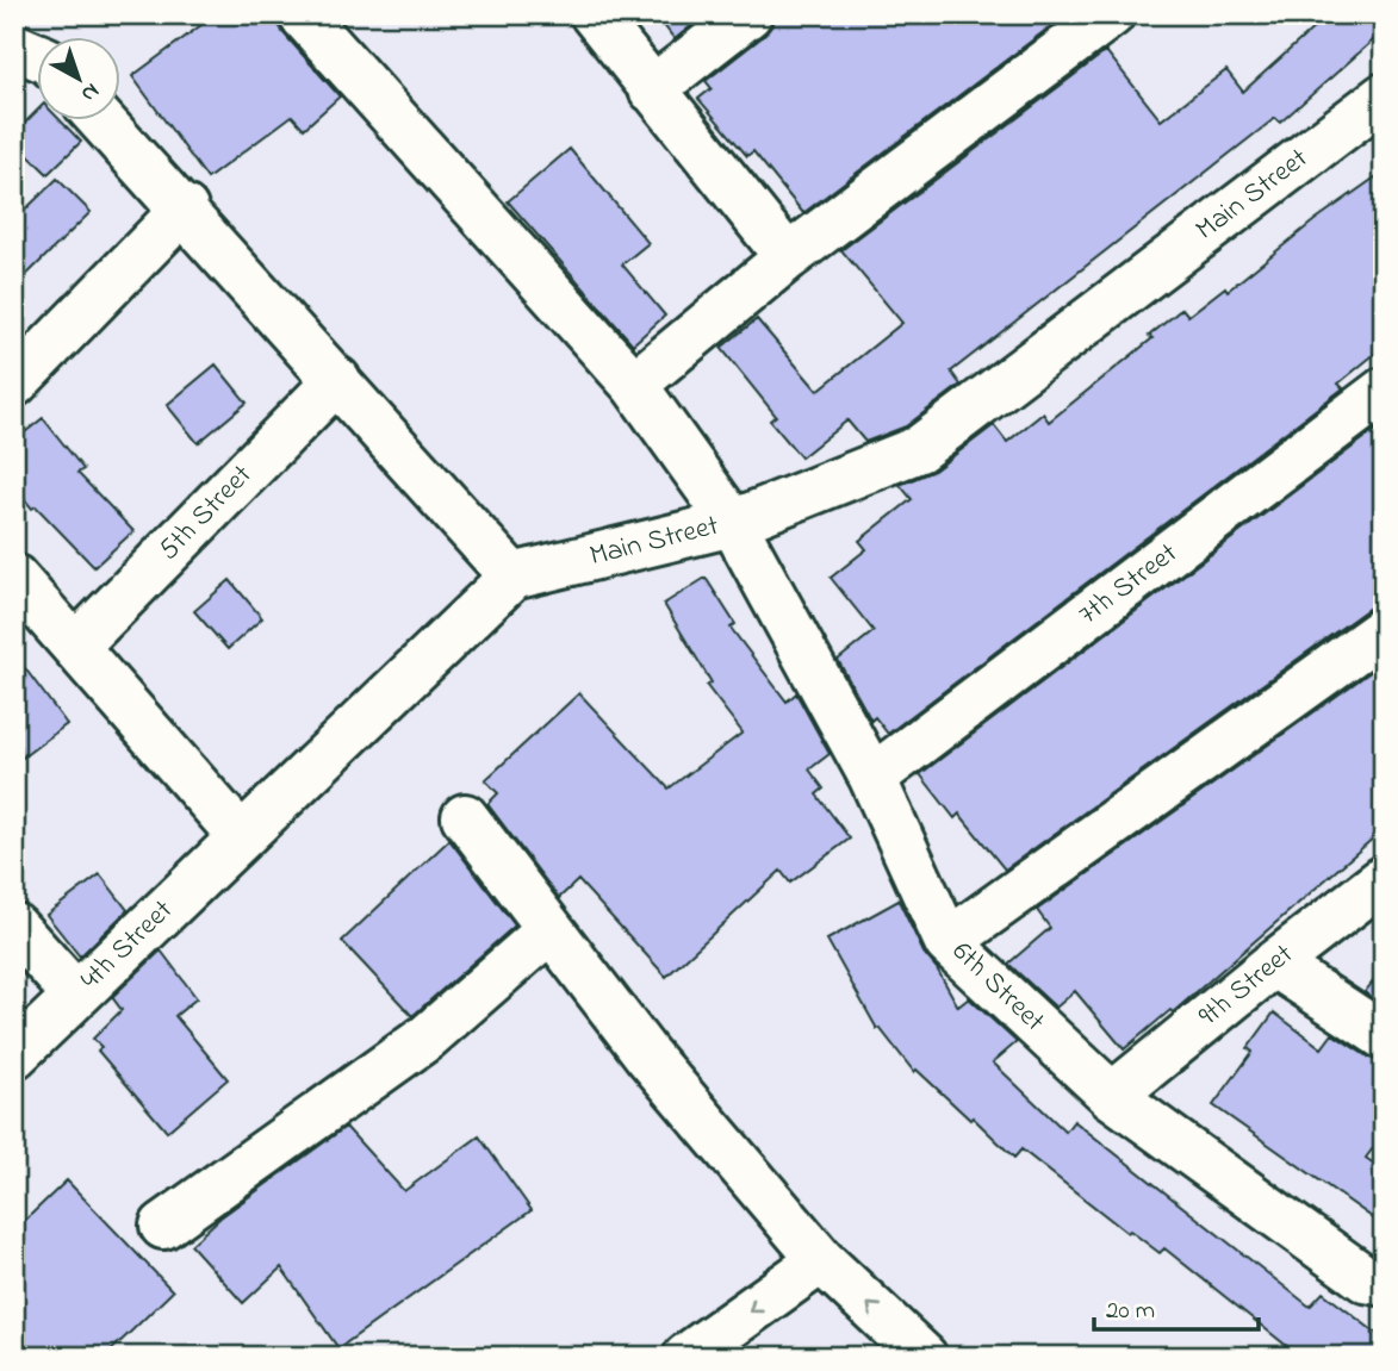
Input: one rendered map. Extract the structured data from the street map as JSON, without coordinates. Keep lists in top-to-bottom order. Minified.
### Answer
{"streets":{"street":["Main Street","5th Street","7th Street","4th Street","9th Street","6th Street"]},"crossings":[["Main Street","6th Street"],["7th Street","6th Street"],["9th Street","6th Street"]],"scale_bar":"20 m","north":"bottom right"}
